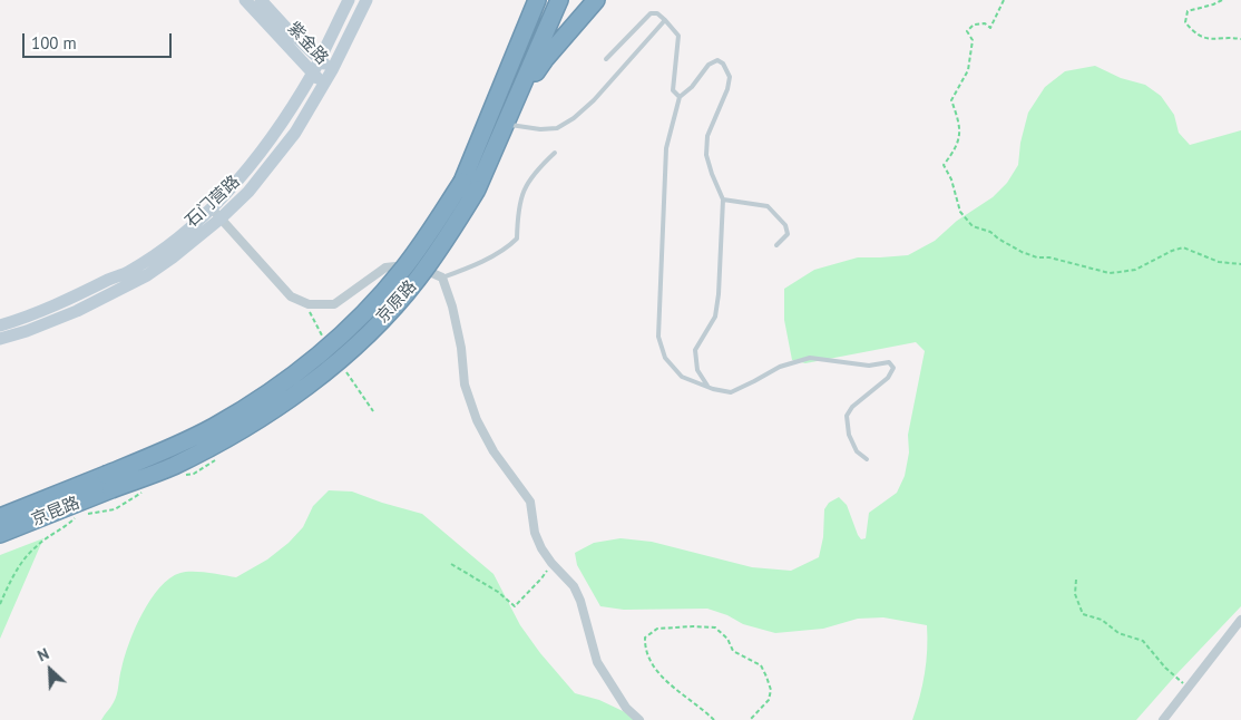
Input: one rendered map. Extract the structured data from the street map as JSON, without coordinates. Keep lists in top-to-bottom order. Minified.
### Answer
{"streets":{"highway":["京原路","京昆路"],"main road":["紫金路","石门营路"]},"crossings":[["紫金路","石门营路"],["京原路","京昆路"]],"scale_bar":"100 m","north":"top left"}
